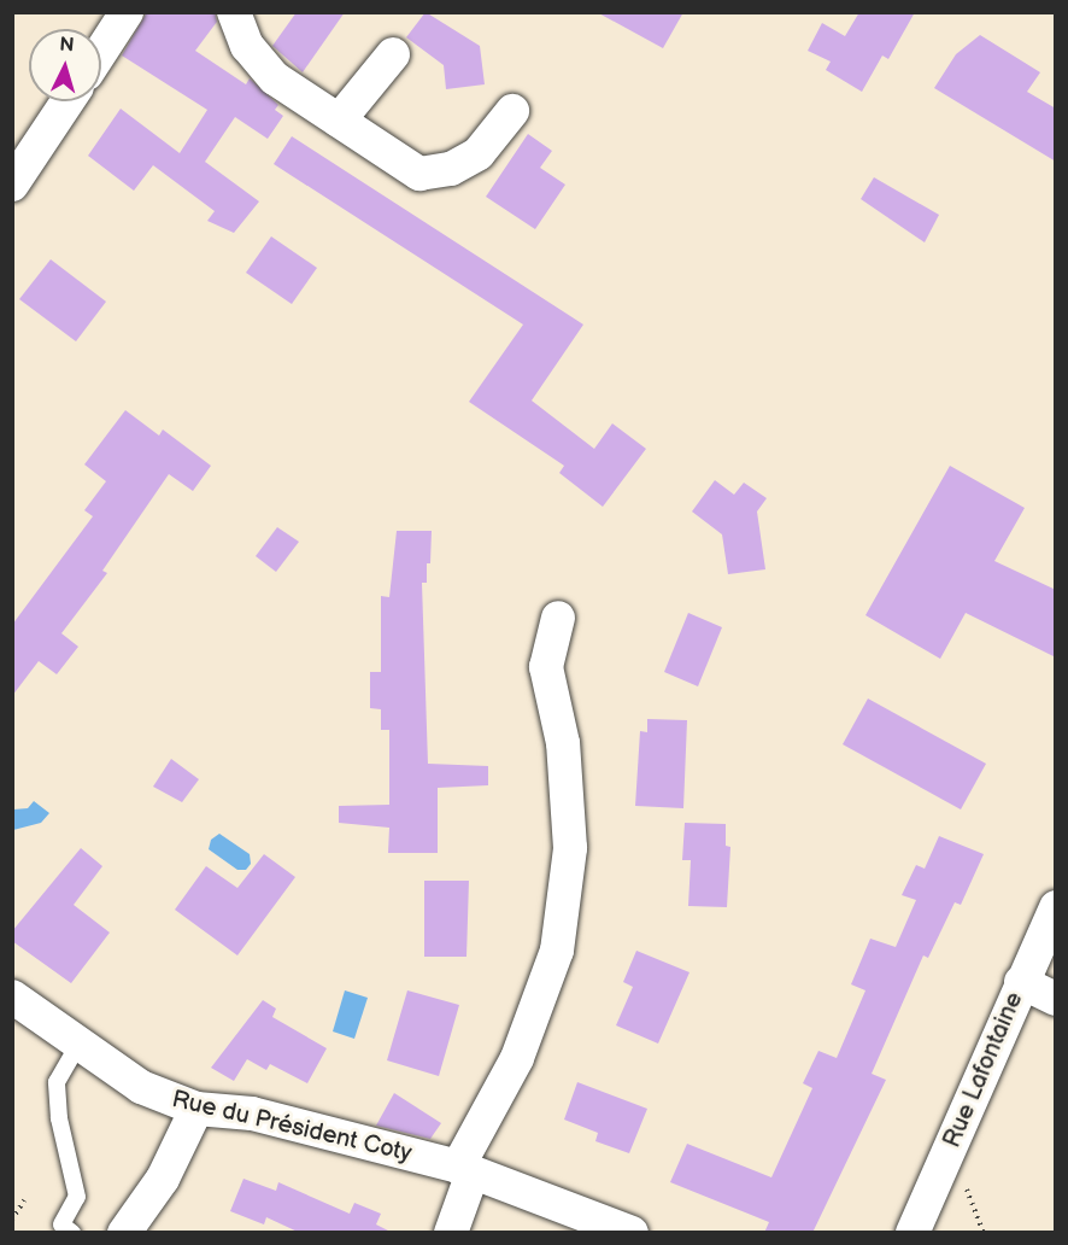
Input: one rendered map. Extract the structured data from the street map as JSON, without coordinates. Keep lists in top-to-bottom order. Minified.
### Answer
{"streets":{"street":["Rue Lafontaine","Rue du Président Coty"]},"north":"top"}
